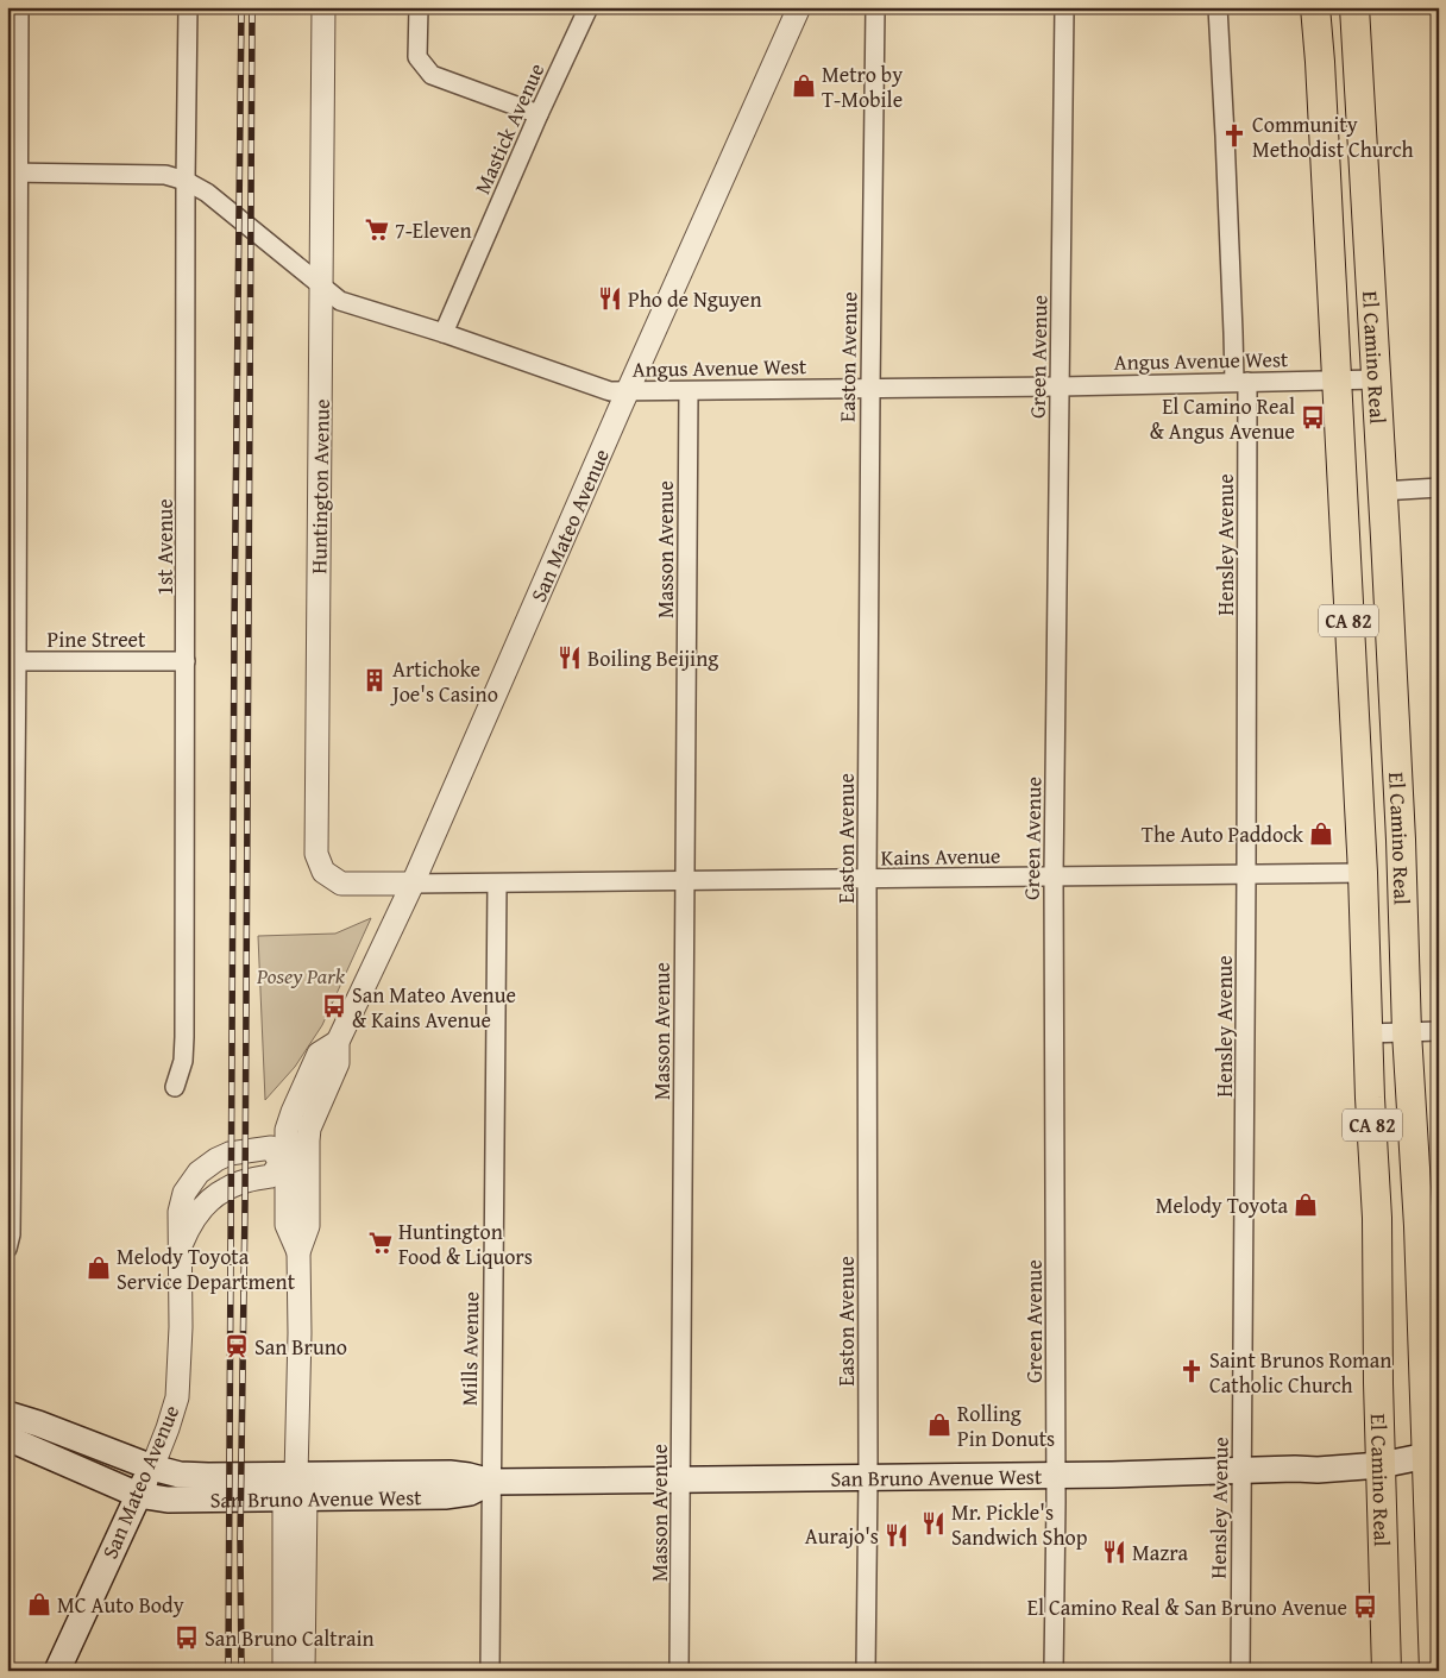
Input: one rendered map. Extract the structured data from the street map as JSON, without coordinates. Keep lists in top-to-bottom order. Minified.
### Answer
{"streets":{"main road":["El Camino Real","San Mateo Avenue","CA 82","San Bruno Avenue West"],"street":["Mastick Avenue","Easton Avenue","Green Avenue","Angus Avenue West","Huntington Avenue","Hensley Avenue","1st Avenue","Masson Avenue","Pine Street","Kains Avenue","Mills Avenue"]},"crossings":[["Mastick Avenue","Angus Avenue West"],["Easton Avenue","Angus Avenue West"],["Easton Avenue","Kains Avenue"],["Easton Avenue","San Bruno Avenue West"],["Green Avenue","Angus Avenue West"],["Green Avenue","Kains Avenue"],["Green Avenue","San Bruno Avenue West"],["El Camino Real","Angus Avenue West"],["El Camino Real","Kains Avenue"],["El Camino Real","San Bruno Avenue West"],["Angus Avenue West","Huntington Avenue"],["Angus Avenue West","San Mateo Avenue"],["Angus Avenue West","Hensley Avenue"],["Angus Avenue West","1st Avenue"],["Angus Avenue West","Masson Avenue"],["Huntington Avenue","San Mateo Avenue"],["Huntington Avenue","Kains Avenue"],["San Mateo Avenue","Kains Avenue"],["San Mateo Avenue","San Bruno Avenue West"],["Hensley Avenue","Kains Avenue"],["Hensley Avenue","San Bruno Avenue West"],["1st Avenue","Pine Street"],["Masson Avenue","Kains Avenue"],["Masson Avenue","San Bruno Avenue West"],["Kains Avenue","Mills Avenue"],["Mills Avenue","San Bruno Avenue West"]],"parks":["Posey Park"],"places":{"shop":["Metro by T-Mobile","The Auto Paddock","Melody Toyota","Melody Toyota Service Department","Rolling Pin Donuts","MC Auto Body"],"church":["Community Methodist Church","Saint Brunos Roman Catholic Church"],"supermarket":["7-Eleven","Huntington Food & Liquors"],"restaurant":["Pho de Nguyen","Boiling Beijing","Mr. Pickle's Sandwich Shop","Aurajo's","Mazra"],"bus stop":["El Camino Real & Angus Avenue","San Mateo Avenue & Kains Avenue","El Camino Real & San Bruno Avenue","San Bruno Caltrain"],"building":["Artichoke Joe's Casino"],"station":["San Bruno"]}}
